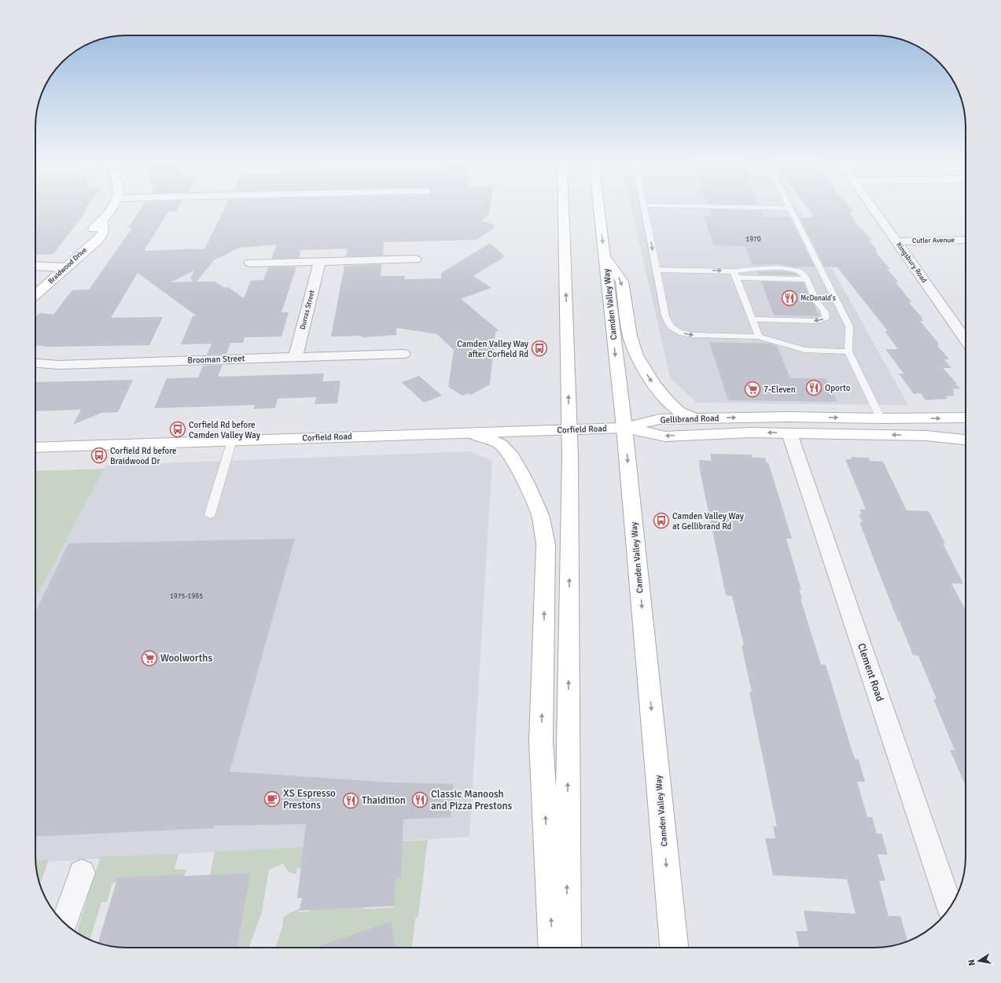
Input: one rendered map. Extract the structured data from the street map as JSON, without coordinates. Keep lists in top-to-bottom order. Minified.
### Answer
{"streets":{"main road":["Braidwood Drive","Camden Valley Way","Gellibrand Road","Corfield Road"],"street":["Cutler Avenue","Kingsbury Road","Durras Street","Brooman Street","Clement Road"]},"crossings":[["Cutler Avenue","Kingsbury Road"],["Camden Valley Way","Gellibrand Road"],["Camden Valley Way","Corfield Road"],["Durras Street","Brooman Street"],["Gellibrand Road","Corfield Road"],["Gellibrand Road","Clement Road"]],"places":{"restaurant":["McDonald's","Oporto","Classic Manoosh and Pizza Prestons","Thaidition"],"bus stop":["Camden Valley Way after Corfield Rd","Corfield Rd before Camden Valley Way","Corfield Rd before Braidwood Dr","Camden Valley Way at Gellibrand Rd"],"supermarket":["7-Eleven","Woolworths"],"cafe":["XS Espresso Prestons"]},"house_numbers":["1970","1975-1985"],"north":"left"}
